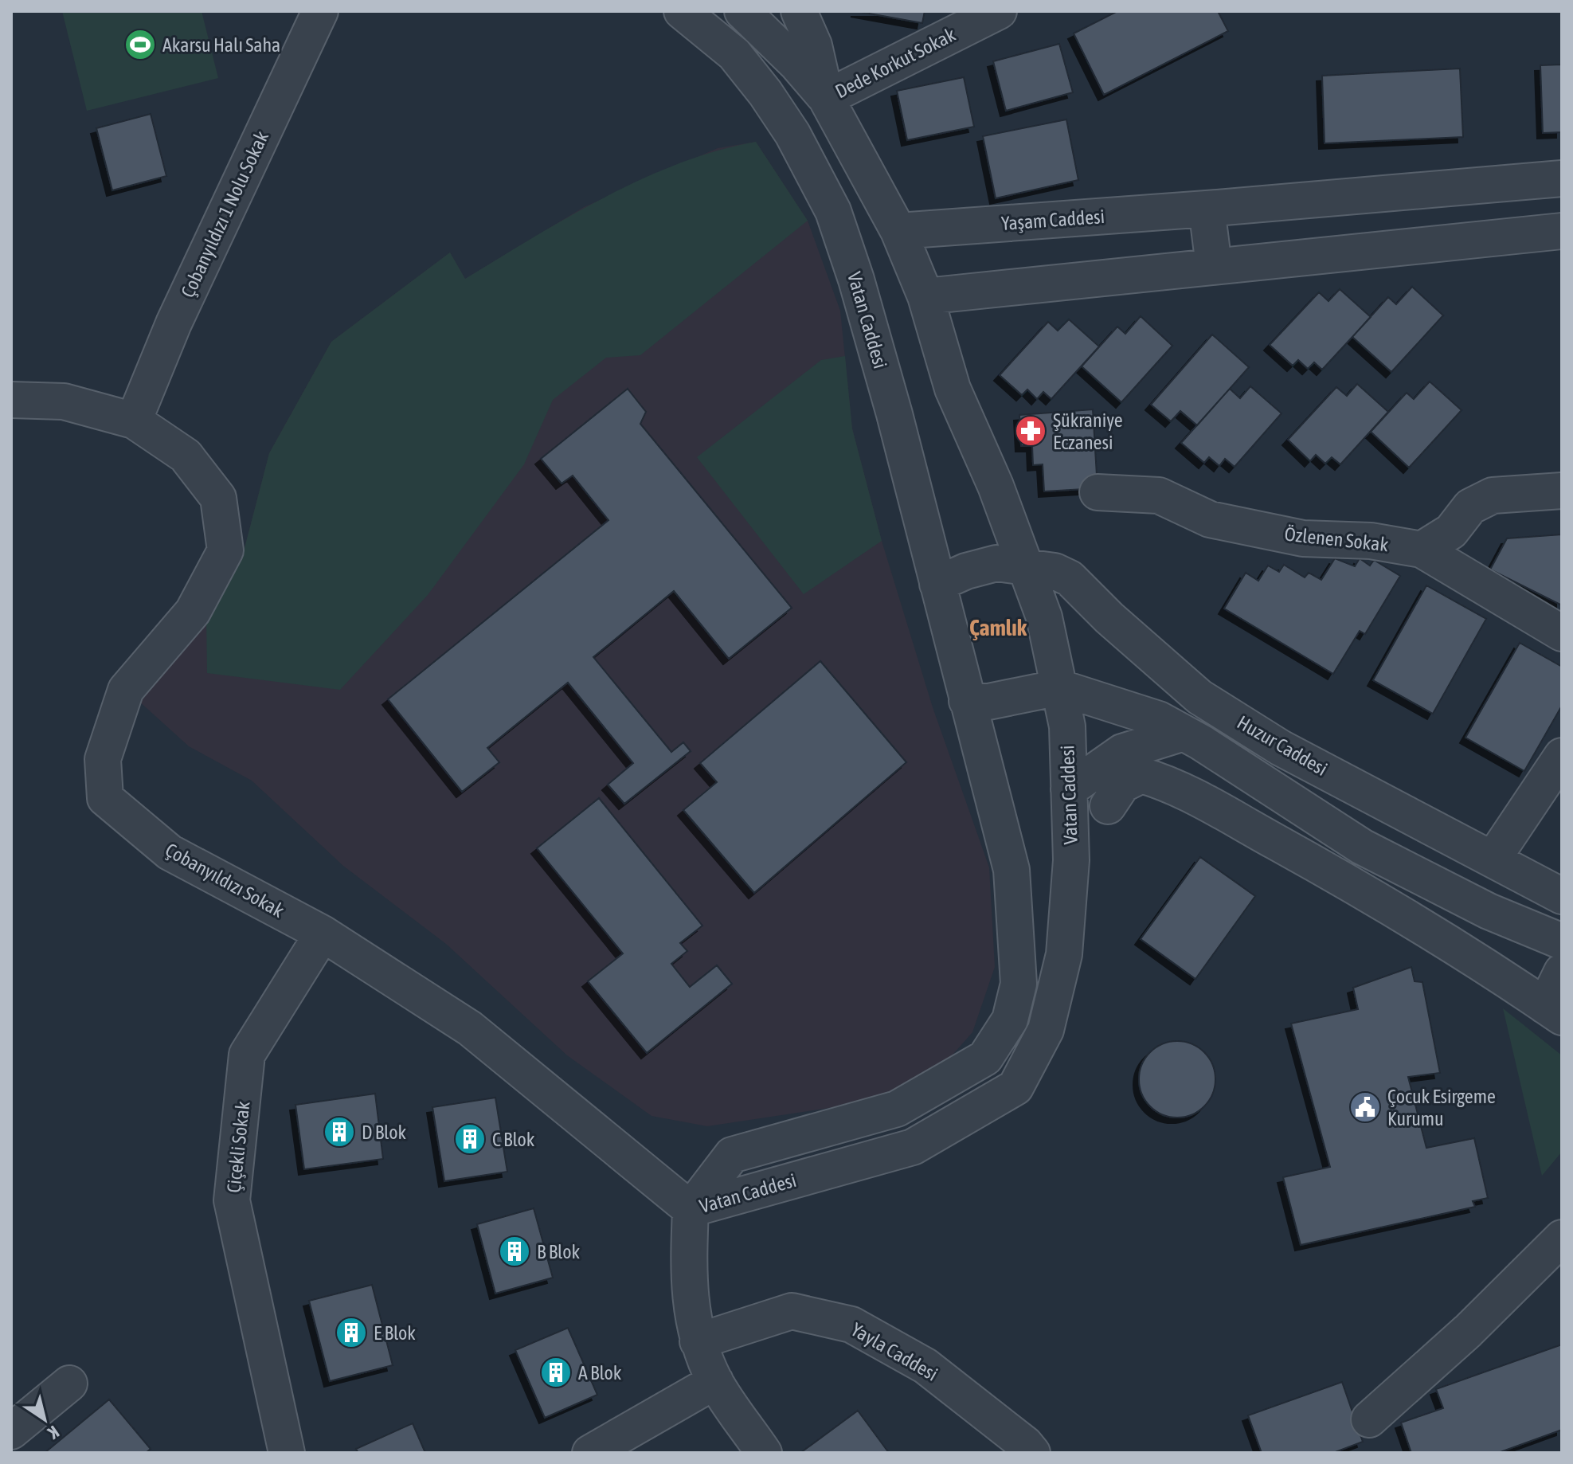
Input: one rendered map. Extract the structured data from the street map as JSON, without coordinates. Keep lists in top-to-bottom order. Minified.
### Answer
{"streets":{"street":["Dede Korkut Sokak","Çobanyıldızı 1 Nolu Sokak","Yaşam Caddesi","Vatan Caddesi","Özlenen Sokak","Huzur Caddesi","Çobanyıldızı Sokak","Çiçekli Sokak","Yayla Caddesi"]},"crossings":[["Dede Korkut Sokak","Vatan Caddesi"],["Çobanyıldızı 1 Nolu Sokak","Çobanyıldızı Sokak"],["Yaşam Caddesi","Vatan Caddesi"],["Vatan Caddesi","Huzur Caddesi"],["Vatan Caddesi","Çobanyıldızı Sokak"],["Çobanyıldızı Sokak","Çiçekli Sokak"]],"districts":["Çamlık"],"places":{"sports":["Akarsu Halı Saha"],"pharmacy":["Şükraniye Eczanesi"],"public building":["Çocuk Esirgeme Kurumu"],"building":["D Blok","C Blok","B Blok","E Blok","A Blok"]},"north":"bottom right"}
